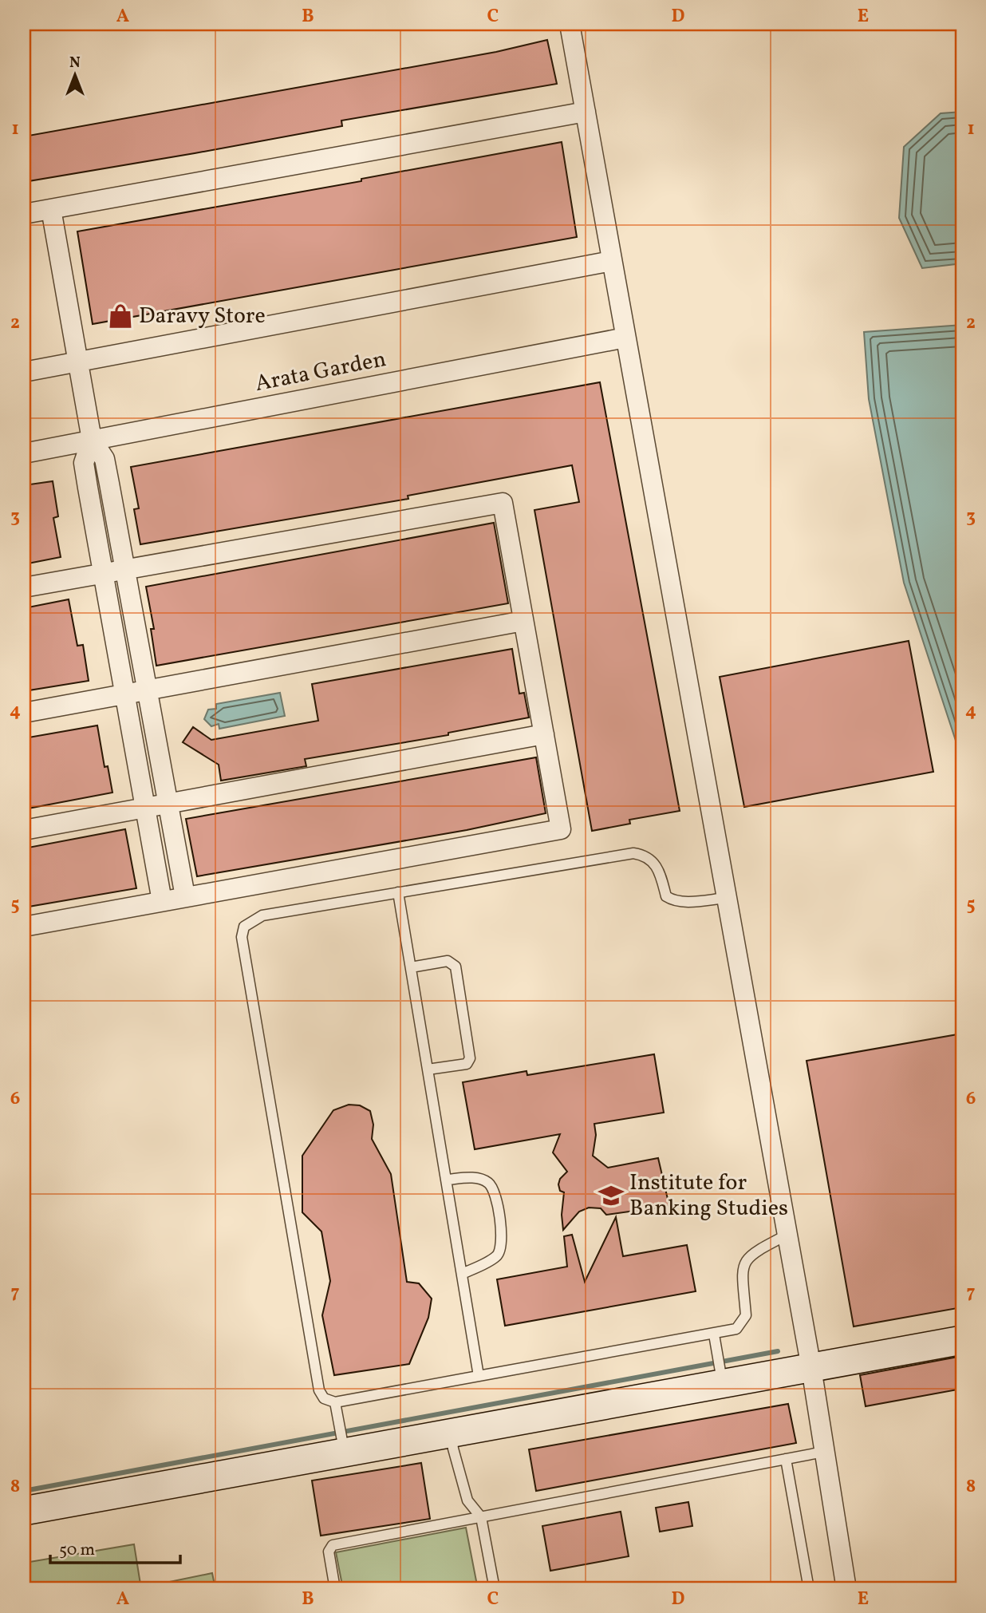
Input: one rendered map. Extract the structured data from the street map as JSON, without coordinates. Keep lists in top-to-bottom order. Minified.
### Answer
{"streets":{"street":["Arata Garden"]},"places":{"shop":["Daravy Store"],"school or university":["Institute for Banking Studies"]},"scale_bar":"50 m","north":"top","grid":{"columns":["A","B","C","D","E"],"rows":["1","2","3","4","5","6","7","8"]}}
